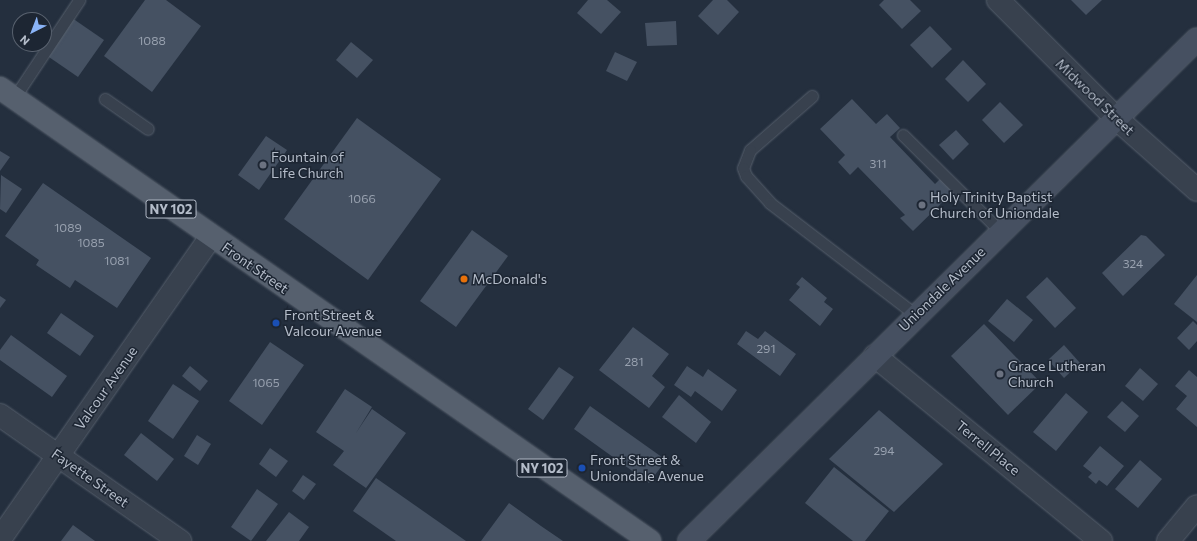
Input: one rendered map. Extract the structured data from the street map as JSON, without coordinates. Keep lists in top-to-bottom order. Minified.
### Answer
{"streets":{"main road":["NY 102","Front Street","Uniondale Avenue"],"street":["Midwood Street","Valcour Avenue","Terrell Place","Fayette Street"]},"crossings":[["Midwood Street","Uniondale Avenue"],["Front Street","Valcour Avenue"],["Uniondale Avenue","Terrell Place"],["Valcour Avenue","Fayette Street"]],"places":["Fountain of Life Church","Holy Trinity Baptist Church of Uniondale","McDonald's","Front Street & Valcour Avenue","Grace Lutheran Church","Front Street & Uniondale Avenue"],"house_numbers":["1088","311","1066","1089","1085","1081","324","291","281","1065","294"],"north":"bottom left"}
